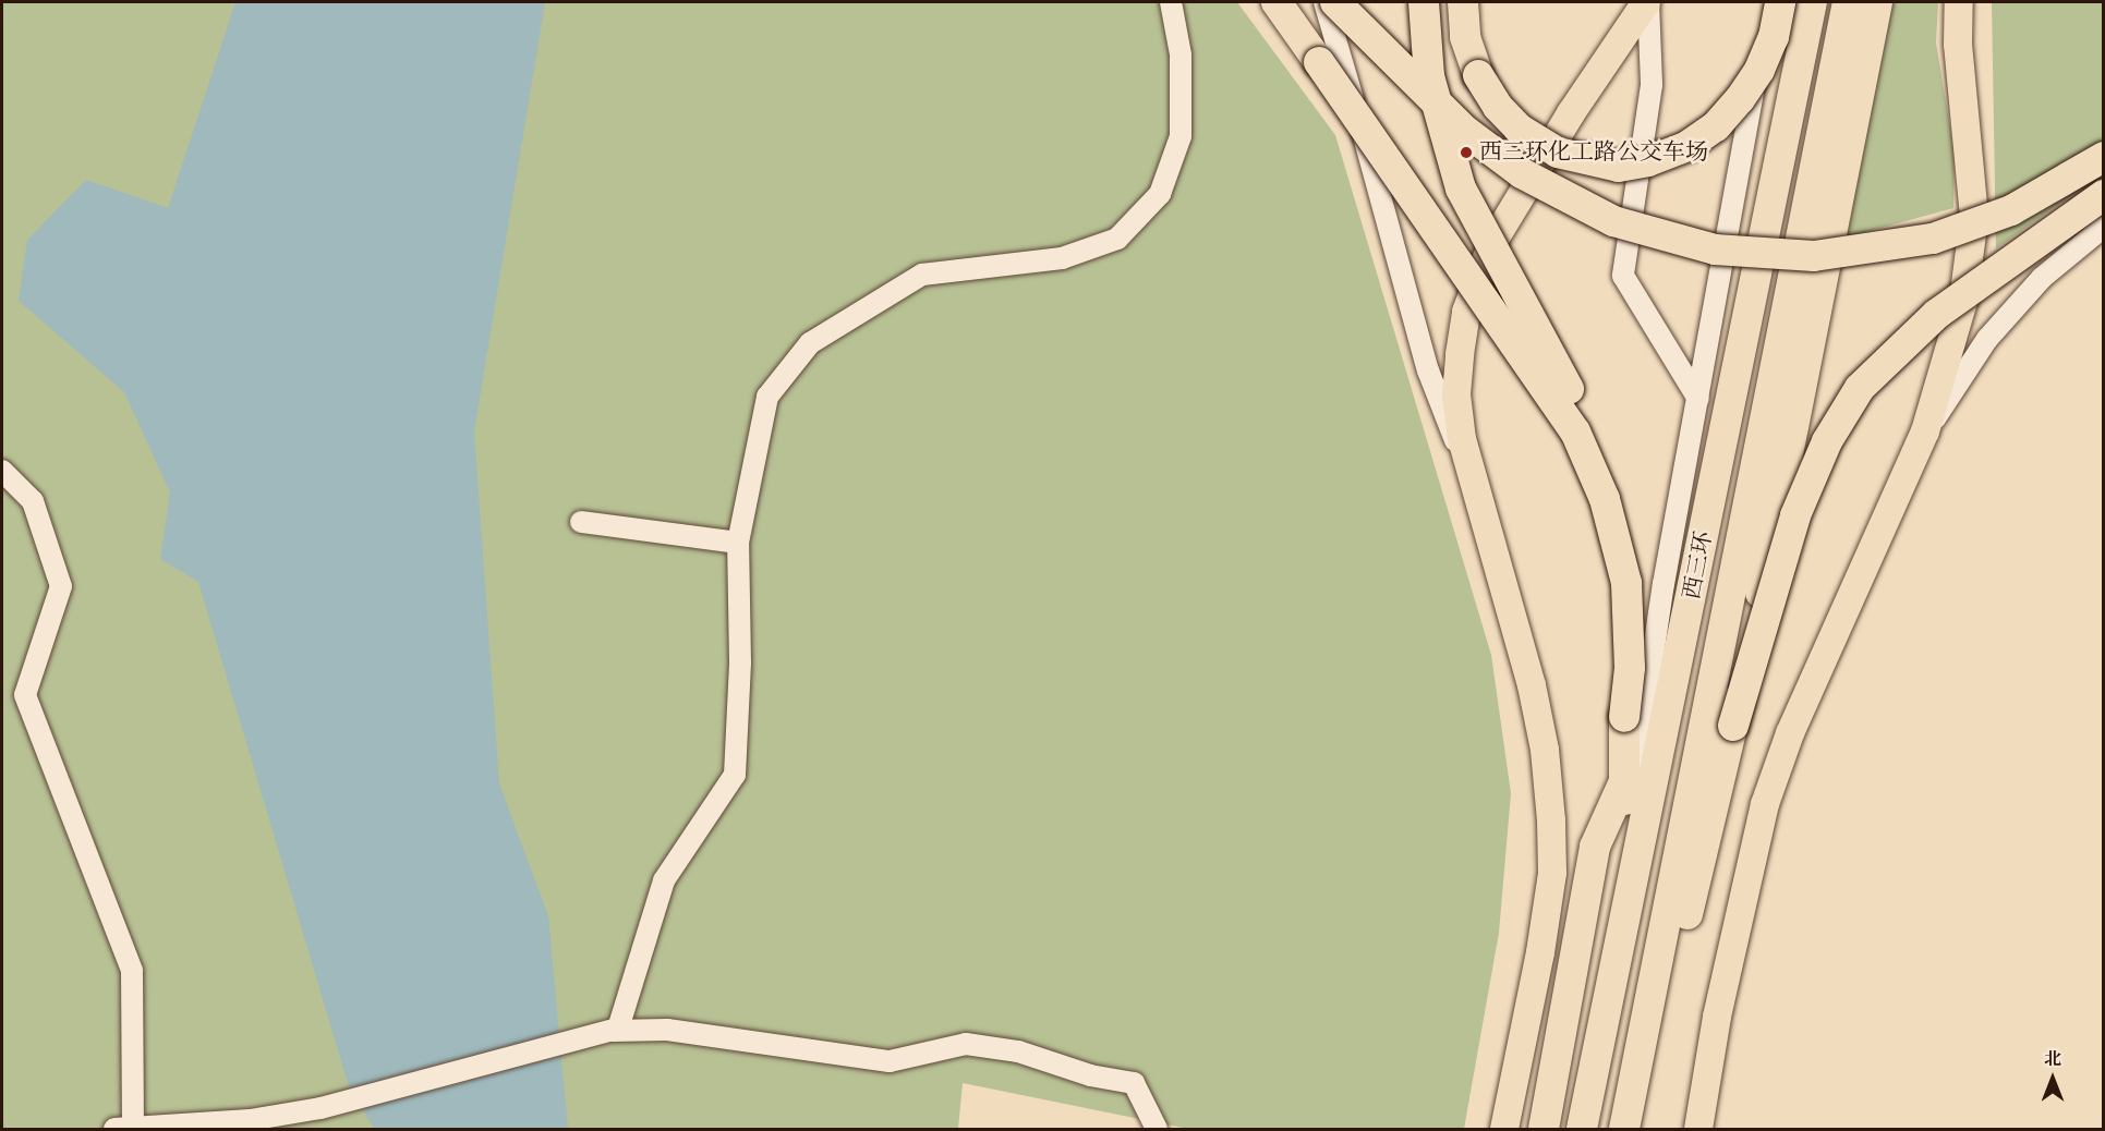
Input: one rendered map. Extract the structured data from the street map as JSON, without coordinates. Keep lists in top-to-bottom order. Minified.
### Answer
{"streets":{"highway":["西三环"]},"places":["西三环化工路公交车场"],"north":"top"}
